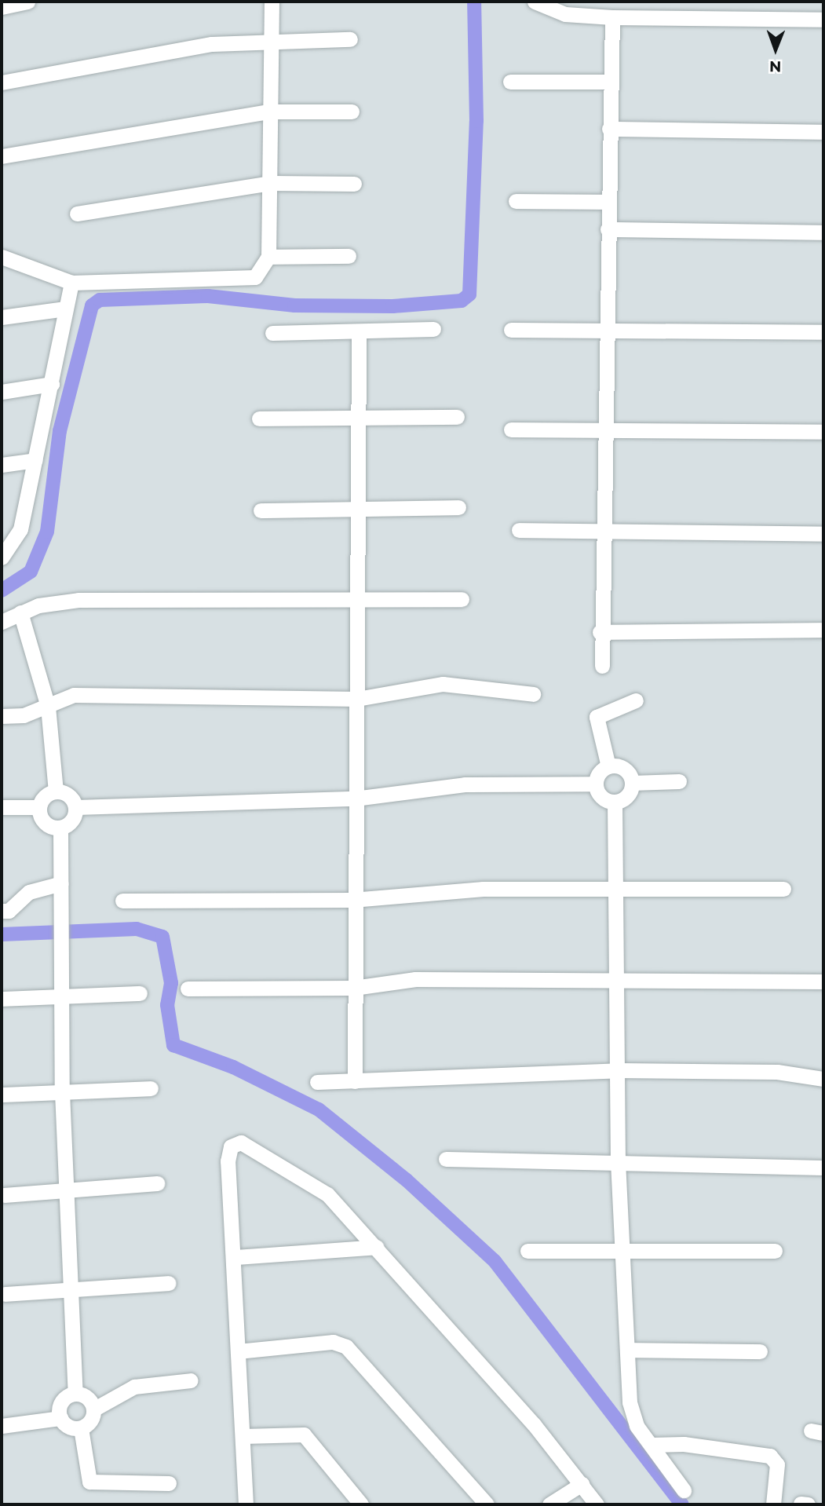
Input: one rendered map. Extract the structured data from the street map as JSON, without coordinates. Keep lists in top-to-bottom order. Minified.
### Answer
{"north":"bottom"}
